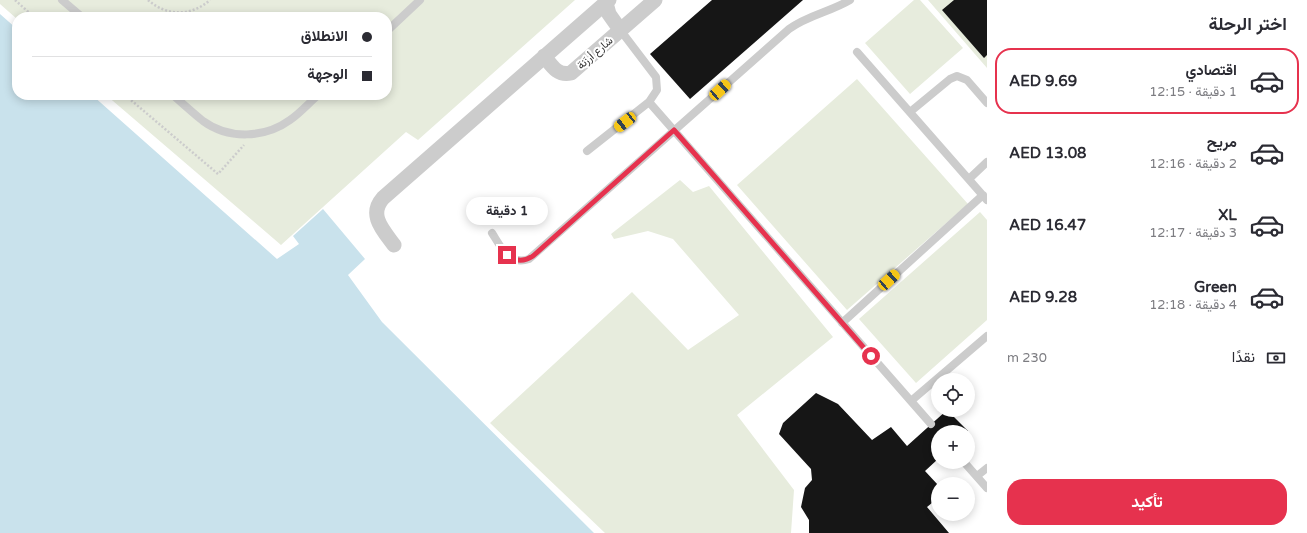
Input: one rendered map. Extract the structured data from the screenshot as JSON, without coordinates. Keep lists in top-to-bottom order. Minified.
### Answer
{"streets":{"street":["شارع أرزَنة"]},"page":{"heading":"اختر الرحلة","banner":["الانطلاق","الوجهة"],"list":[{"name":"اقتصادي","note":"1 دقيقة · 12:15","value":"AED 9.69"},{"name":"مريح","note":"2 دقيقة · 12:16","value":"AED 13.08"},{"name":"XL","note":"3 دقيقة · 12:17","value":"AED 16.47"},{"name":"Green","note":"4 دقيقة · 12:18","value":"AED 9.28"}],"bubble":"1 دقيقة","pay":["نقدًا","230 m"],"map_buttons":["+","−"],"buttons":"تأكيد"}}
